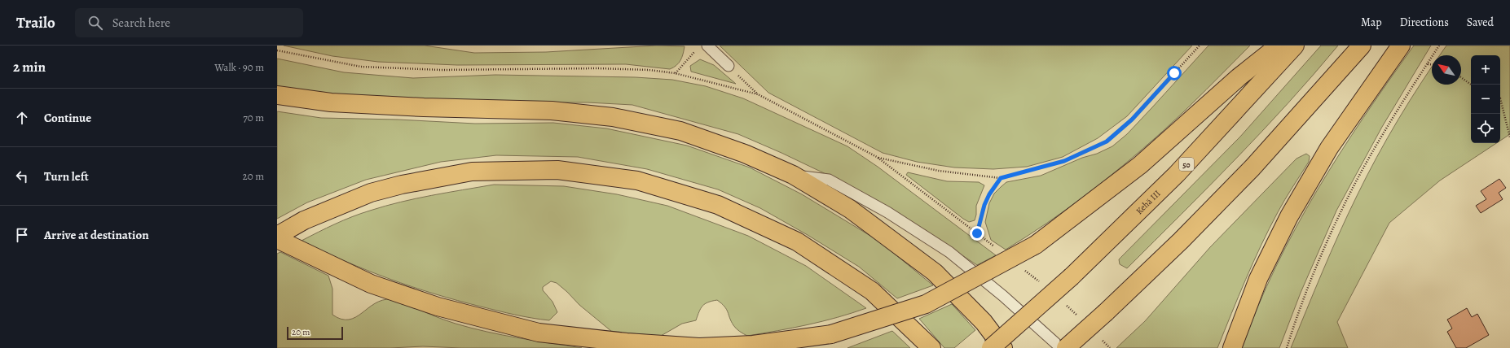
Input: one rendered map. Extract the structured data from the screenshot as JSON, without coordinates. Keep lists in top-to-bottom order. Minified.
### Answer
{"streets":{"highway":["50","Kehä III"]},"scale_bar":"20 m","north":"top left","page":{"header":"Trailo","search":"Search here","nav":["Map","Directions","Saved"],"heading":["2 min","Walk · 90 m"],"map_buttons":["+","−"],"list":[["Continue","70 m"],["Turn left","20 m"],"Arrive at destination"],"scale":"20 m"}}
